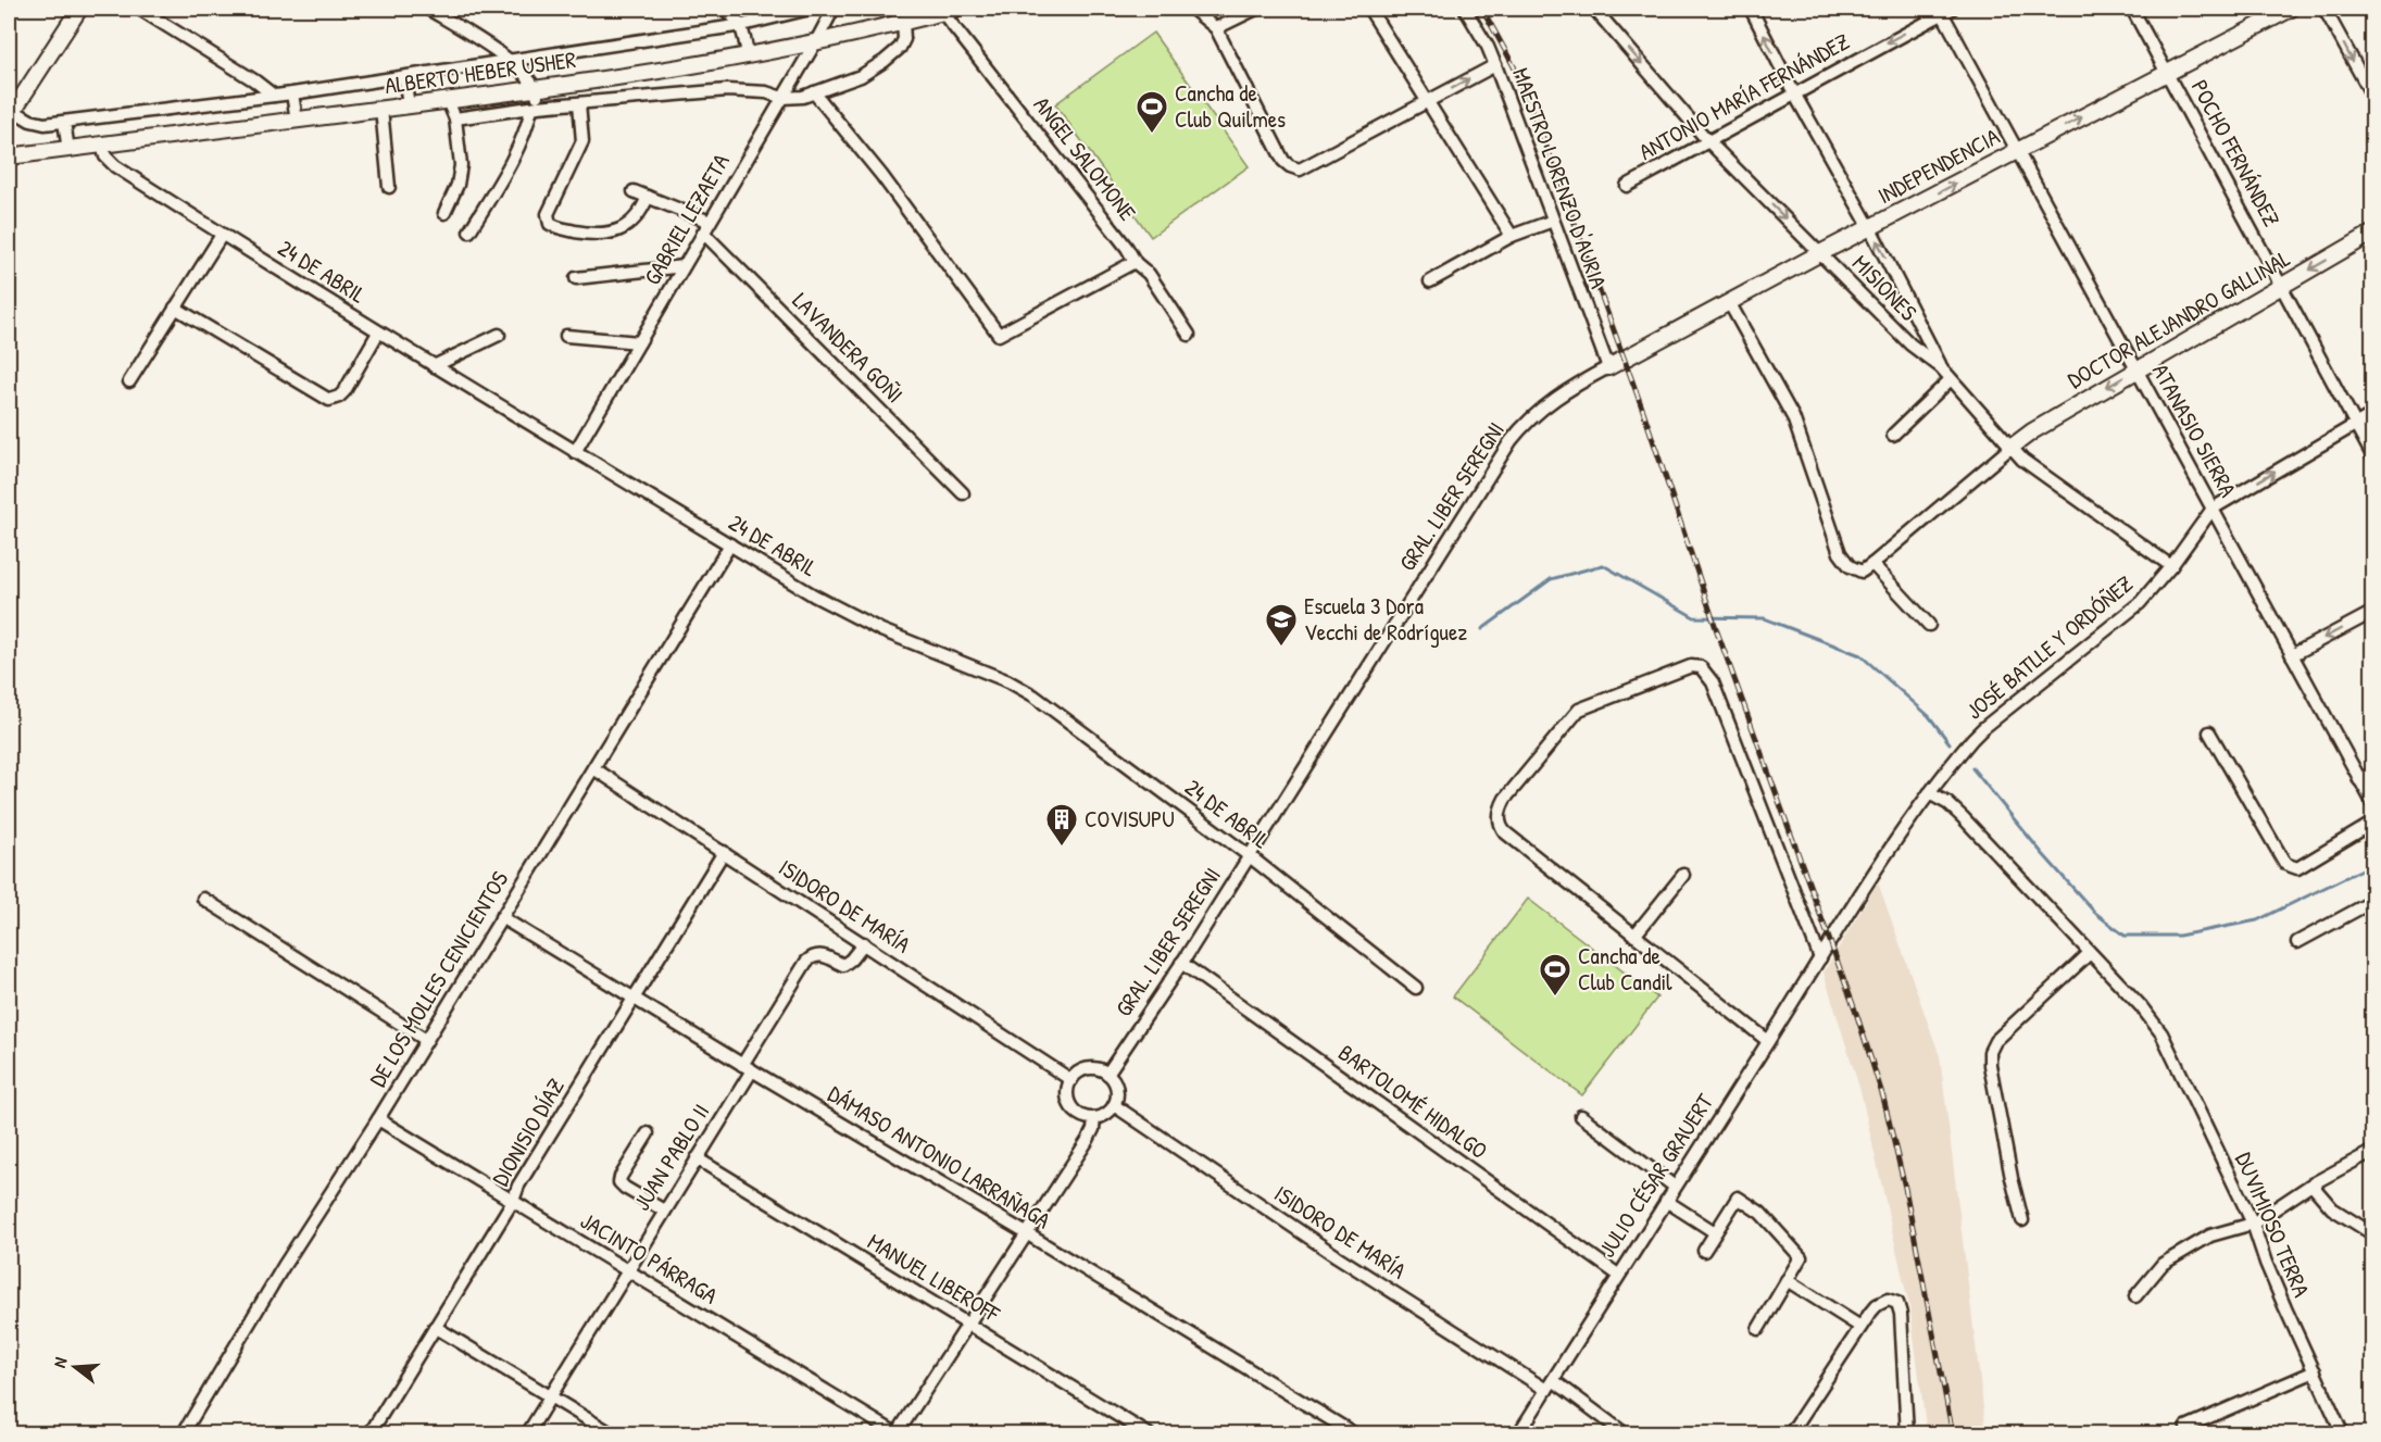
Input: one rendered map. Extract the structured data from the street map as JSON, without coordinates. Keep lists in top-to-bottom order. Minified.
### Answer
{"streets":{"street":["ALBERTO HEBER USHER","ANTONIO MARÍA FERNÁNDEZ","POCHO FERNÁNDEZ","ANGEL SALOMONE","INDEPENDENCIA","MAESTRO LORENZO D'AURIA","GABRIEL LEZAETA","24 DE ABRIL","MISIONES","DOCTOR ALEJANDRO GALLINAL","LAVANDERA GOÑI","ATANASIO SIERRA","GRAL. LIBER SEREGNI","JOSÉ BATLLE Y ORDÓÑEZ","ISIDORO DE MARÍA","DE LOS MOLLES CENICIENTOS","BARTOLOMÉ HIDALGO","DIONISIO DÍAZ","JUAN PABLO II","DÁMASO ANTONIO LARRAÑAGA","JULIO CÉSAR GRAUERT","DUVIMIOSO TERRA","JACINTO PÁRRAGA","MANUEL LIBEROFF"]},"crossings":[["ALBERTO HEBER USHER","ANGEL SALOMONE"],["ALBERTO HEBER USHER","GABRIEL LEZAETA"],["ALBERTO HEBER USHER","24 DE ABRIL"],["ANTONIO MARÍA FERNÁNDEZ","MISIONES"],["ANTONIO MARÍA FERNÁNDEZ","ATANASIO SIERRA"],["POCHO FERNÁNDEZ","INDEPENDENCIA"],["POCHO FERNÁNDEZ","DOCTOR ALEJANDRO GALLINAL"],["POCHO FERNÁNDEZ","JOSÉ BATLLE Y ORDÓÑEZ"],["INDEPENDENCIA","MAESTRO LORENZO D'AURIA"],["INDEPENDENCIA","MISIONES"],["INDEPENDENCIA","ATANASIO SIERRA"],["INDEPENDENCIA","GRAL. LIBER SEREGNI"],["MAESTRO LORENZO D'AURIA","GRAL. LIBER SEREGNI"],["GABRIEL LEZAETA","24 DE ABRIL"],["GABRIEL LEZAETA","LAVANDERA GOÑI"],["24 DE ABRIL","GRAL. LIBER SEREGNI"],["24 DE ABRIL","DE LOS MOLLES CENICIENTOS"],["MISIONES","DOCTOR ALEJANDRO GALLINAL"],["MISIONES","JOSÉ BATLLE Y ORDÓÑEZ"],["DOCTOR ALEJANDRO GALLINAL","ATANASIO SIERRA"],["ATANASIO SIERRA","JOSÉ BATLLE Y ORDÓÑEZ"],["GRAL. LIBER SEREGNI","ISIDORO DE MARÍA"],["GRAL. LIBER SEREGNI","BARTOLOMÉ HIDALGO"],["JOSÉ BATLLE Y ORDÓÑEZ","JULIO CÉSAR GRAUERT"],["JOSÉ BATLLE Y ORDÓÑEZ","DUVIMIOSO TERRA"],["ISIDORO DE MARÍA","DE LOS MOLLES CENICIENTOS"],["ISIDORO DE MARÍA","DIONISIO DÍAZ"],["ISIDORO DE MARÍA","JUAN PABLO II"],["ISIDORO DE MARÍA","JULIO CÉSAR GRAUERT"],["DE LOS MOLLES CENICIENTOS","DÁMASO ANTONIO LARRAÑAGA"],["DE LOS MOLLES CENICIENTOS","JACINTO PÁRRAGA"],["BARTOLOMÉ HIDALGO","JULIO CÉSAR GRAUERT"],["DIONISIO DÍAZ","DÁMASO ANTONIO LARRAÑAGA"],["DIONISIO DÍAZ","JACINTO PÁRRAGA"],["JUAN PABLO II","DÁMASO ANTONIO LARRAÑAGA"],["JUAN PABLO II","JACINTO PÁRRAGA"],["JUAN PABLO II","MANUEL LIBEROFF"]],"one_way":["ANTONIO MARÍA FERNÁNDEZ","INDEPENDENCIA","DOCTOR ALEJANDRO GALLINAL"],"places":{"sports":["Cancha de Club Quilmes","Cancha de Club Candil"],"school or university":["Escuela 3 Dora Vecchi de Rodríguez"],"building":["COVISUPU"]},"north":"left"}
